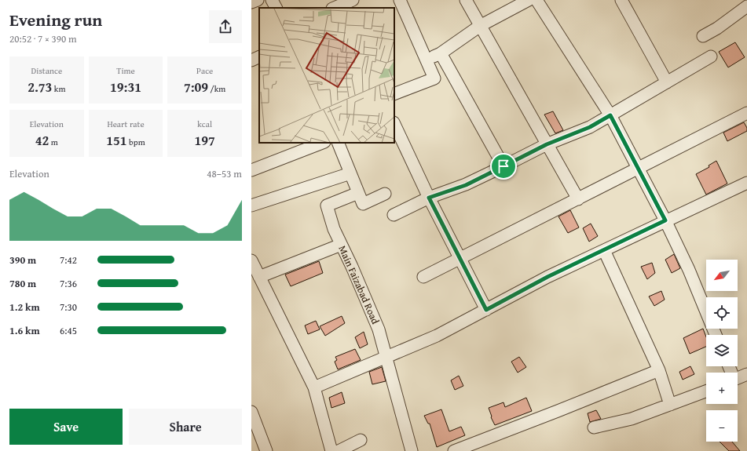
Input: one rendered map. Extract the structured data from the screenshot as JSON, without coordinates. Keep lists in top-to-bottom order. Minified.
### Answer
{"streets":{"street":["Main Faizabad Road"]},"north":"bottom left","page":{"heading":["Evening run","20:52 · 7 × 390 m"],"stats":[["Distance","2.73 km"],["Time","19:31"],["Pace","7:09 /km"],["Elevation","42 m"],["Heart rate","151 bpm"],["kcal","197"]],"chart":["Elevation","48–53 m"],"list":[{"name":"390 m","note":"7:42"},{"name":"780 m","note":"7:36"},{"name":"1.2 km","note":"7:30"},{"name":"1.6 km","note":"6:45"}],"map_buttons":["+","−"],"buttons":["Save","Share"]}}
